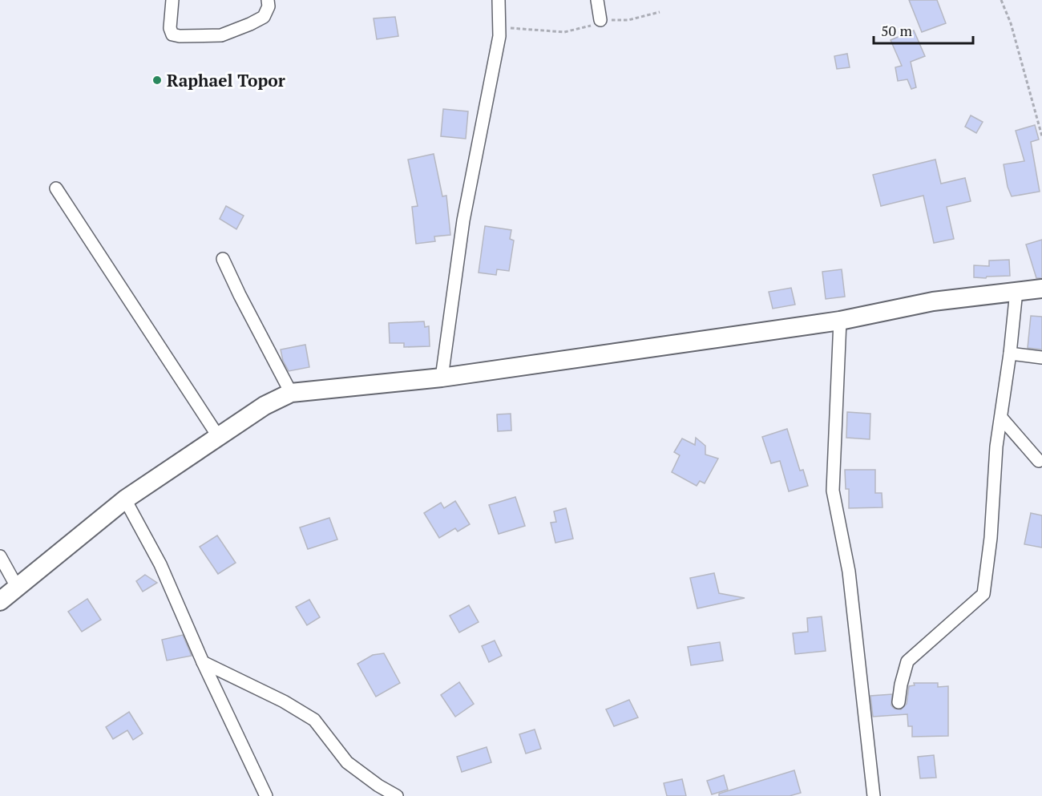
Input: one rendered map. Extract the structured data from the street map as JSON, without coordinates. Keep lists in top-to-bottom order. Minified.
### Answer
{"places":["Raphael Topor"],"scale_bar":"50 m"}
